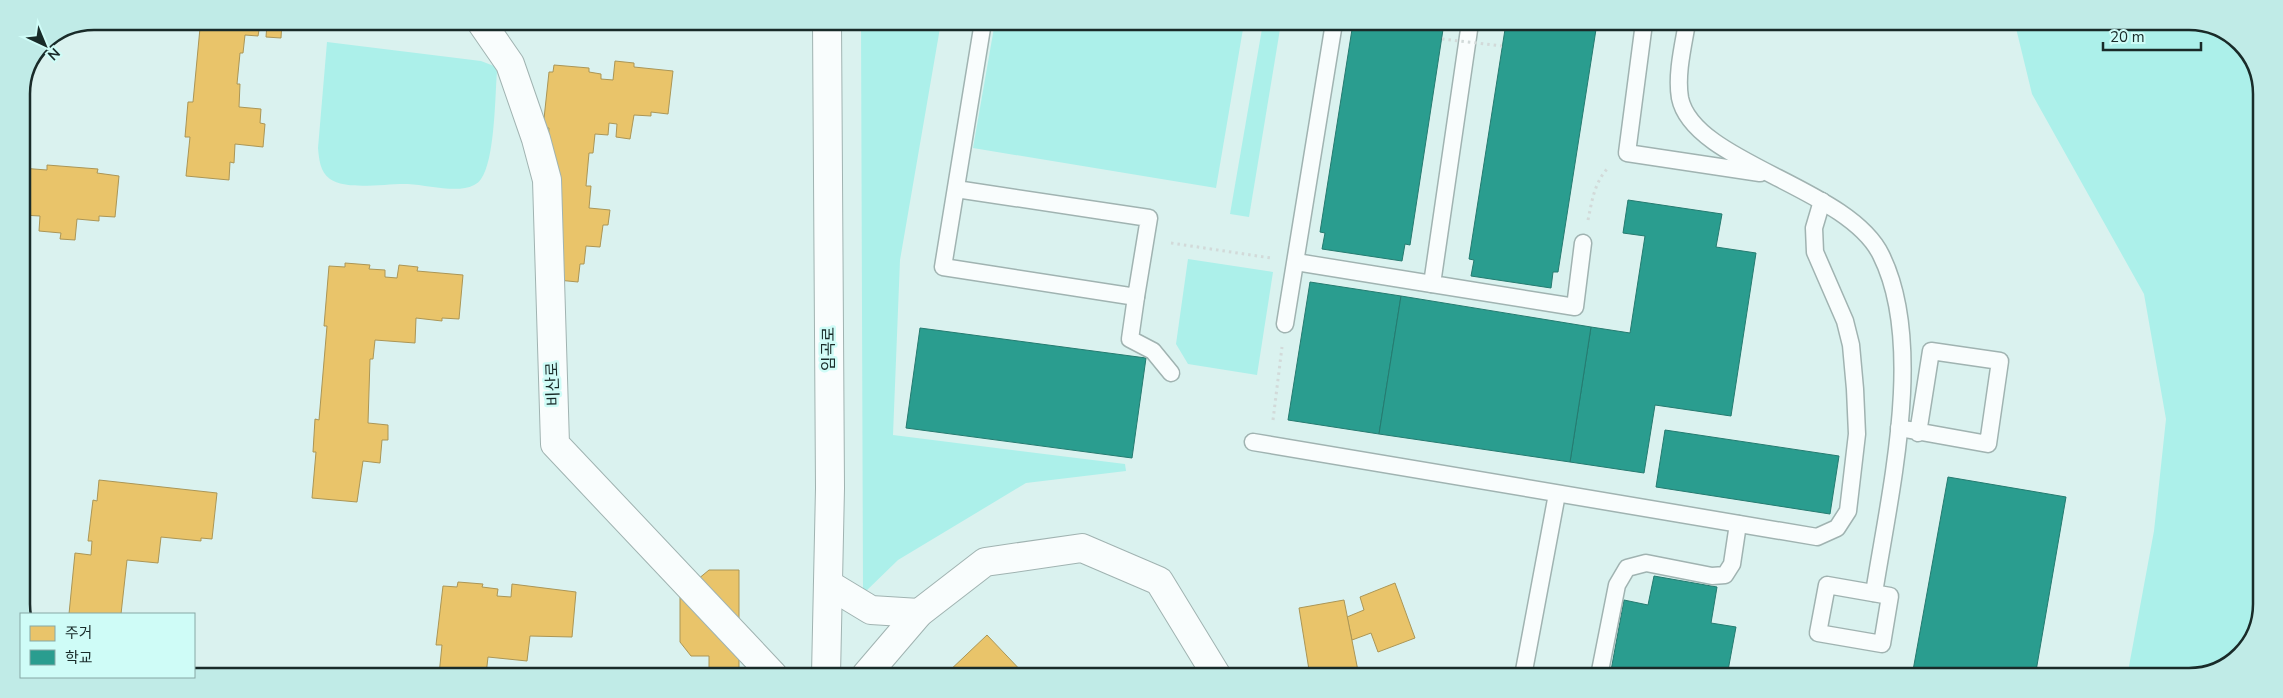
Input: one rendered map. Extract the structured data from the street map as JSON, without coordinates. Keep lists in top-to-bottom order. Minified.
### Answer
{"streets":{"street":["임곡로","비산로"]},"legend":["주거","학교"],"scale_bar":"20 m","north":"bottom right"}
